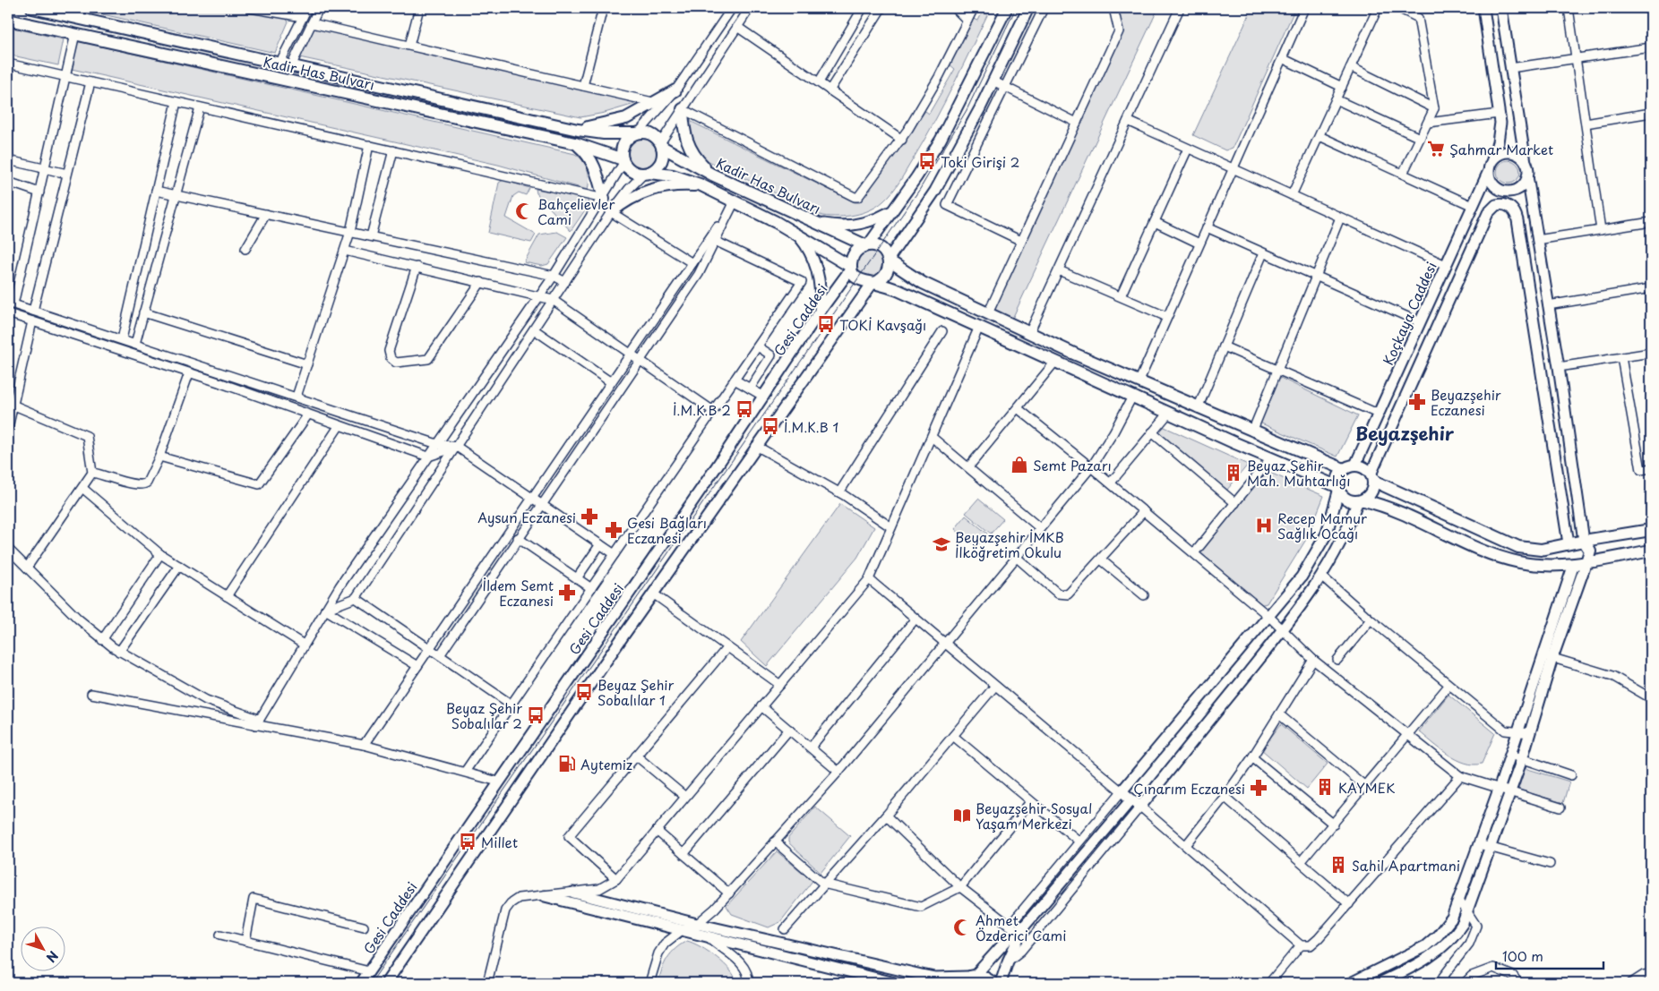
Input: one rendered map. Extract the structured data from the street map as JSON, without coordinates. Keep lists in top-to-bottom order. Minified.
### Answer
{"streets":{"highway":["Kadir Has Bulvarı"],"main road":["Koçkaya Caddesi","Gesi Caddesi"]},"crossings":[["Kadir Has Bulvarı","Gesi Caddesi"]],"districts":["Beyazşehir"],"places":{"supermarket":["Şahmar Market"],"bus stop":["Toki Girişi 2","TOKİ Kavşağı","İ.M.K.B 2","İ.M.K.B 1","Beyaz Şehir Sobalılar 1","Beyaz Şehir Sobalılar 2","Millet"],"mosque":["Bahçelievler Cami","Ahmet Özderici Cami"],"pharmacy":["Beyazşehir Eczanesi","Aysun Eczanesi","Gesi Bağları Eczanesi","İldem Semt Eczanesi","Çınarım Eczanesi"],"shop":["Semt Pazarı"],"building":["Beyaz Şehir Mah. Muhtarlığı","KAYMEK","Sahil Apartmani"],"hospital":["Recep Mamur Sağlık Ocağı"],"school or university":["Beyazşehir İMKB İlköğretim Okulu"],"fuel station":["Aytemiz"],"library":["Beyazşehir Sosyal Yaşam Merkezi"]},"scale_bar":"100 m","north":"bottom right"}
